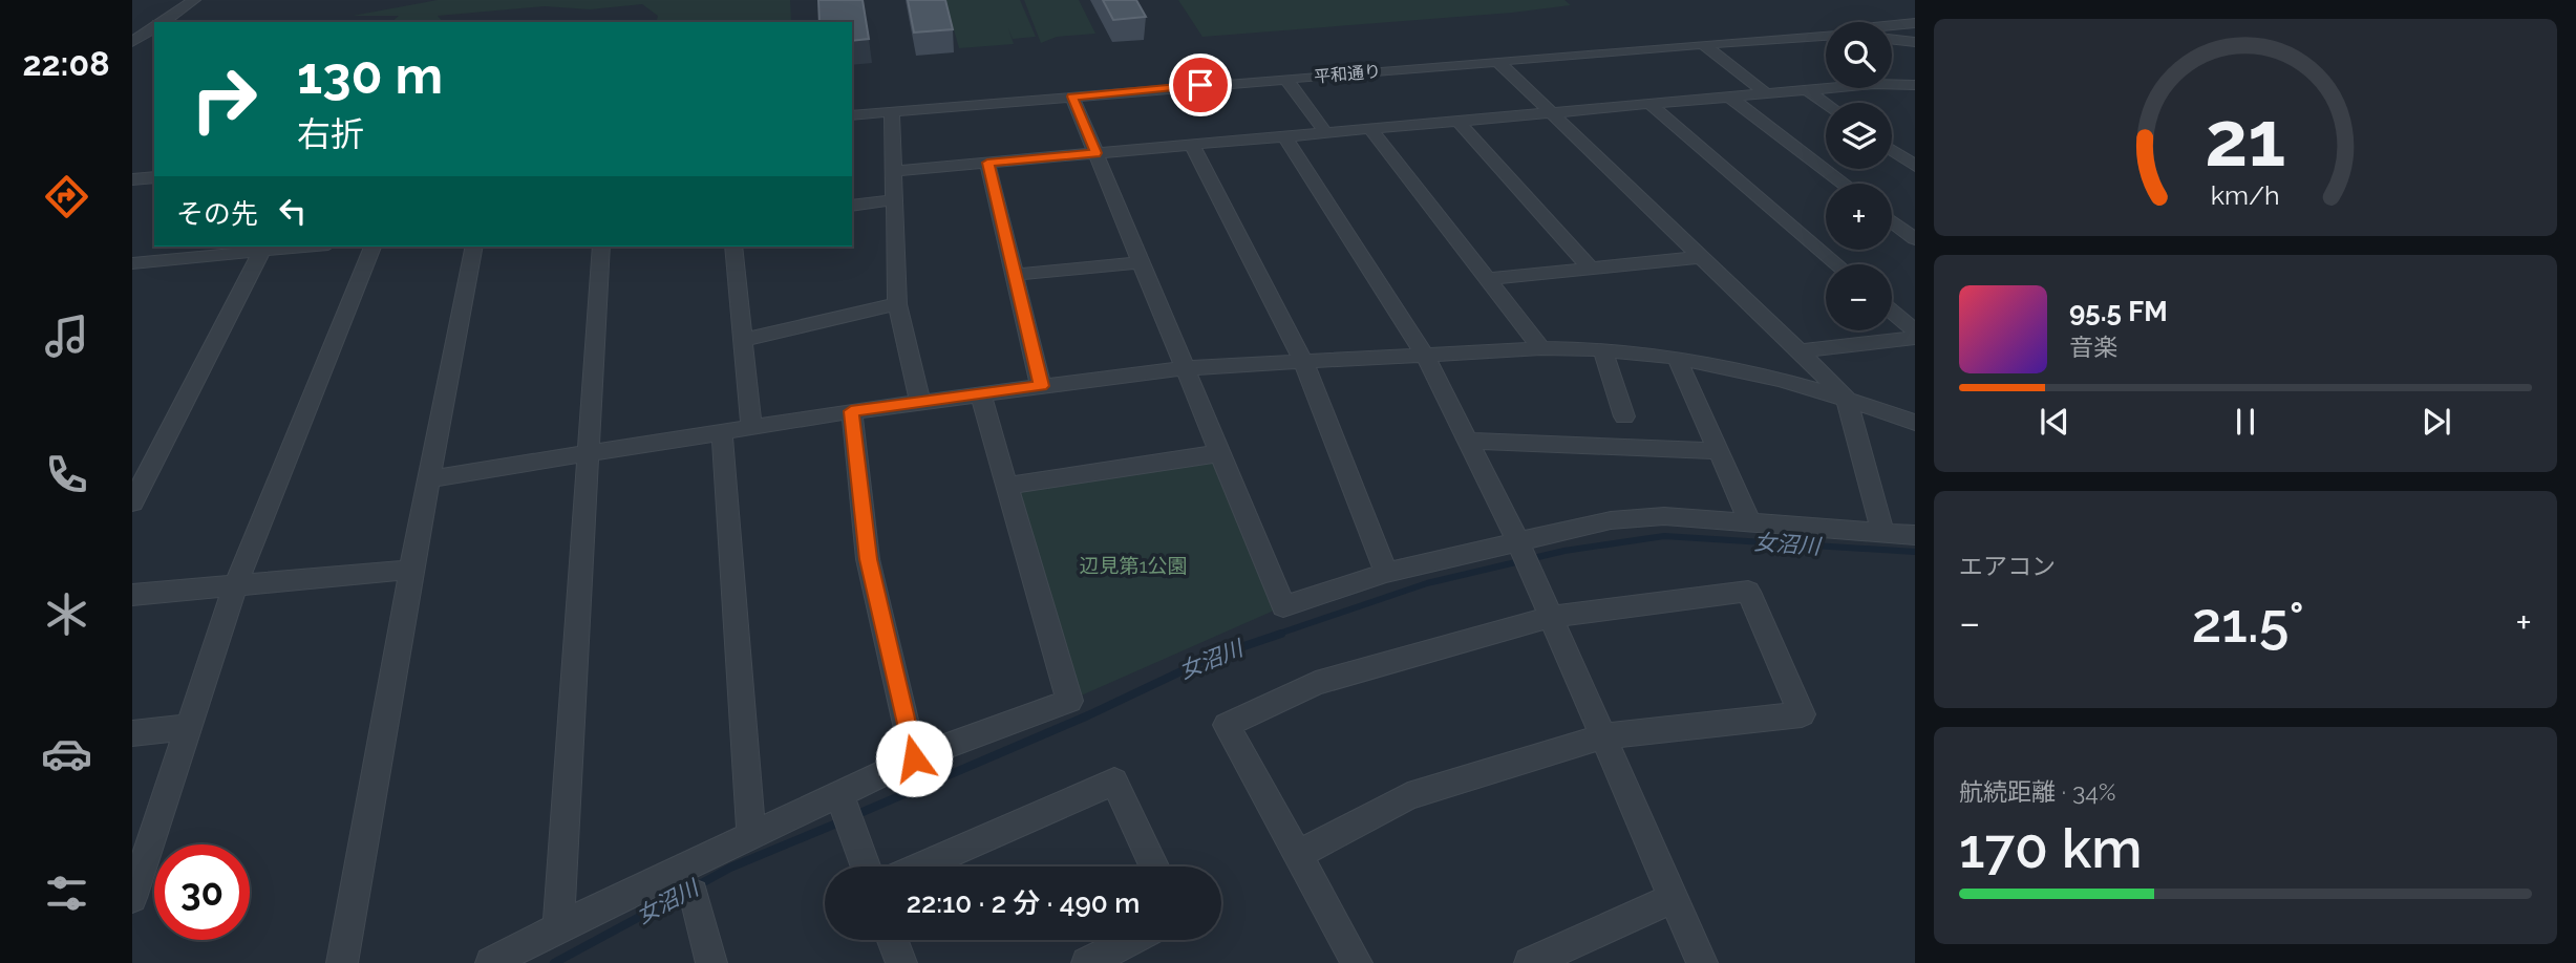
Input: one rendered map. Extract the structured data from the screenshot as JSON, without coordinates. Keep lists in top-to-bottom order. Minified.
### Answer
{"streets":{"street":["平和通り"]},"water":["女沼川"],"parks":["辺見第1公園"],"page":{"tabs":"22:08","map_buttons":["+","−"],"turn":["130 m","右折"],"then":"その先","song":["95.5 FM","音楽"],"tile":["エアコン",["航続距離 · 34%","170 km"]],"heat":["−","21.5°","+"],"limit":"30","trip":"22:10 · 2 分 · 490 m","gauge":["21","km/h"]}}
